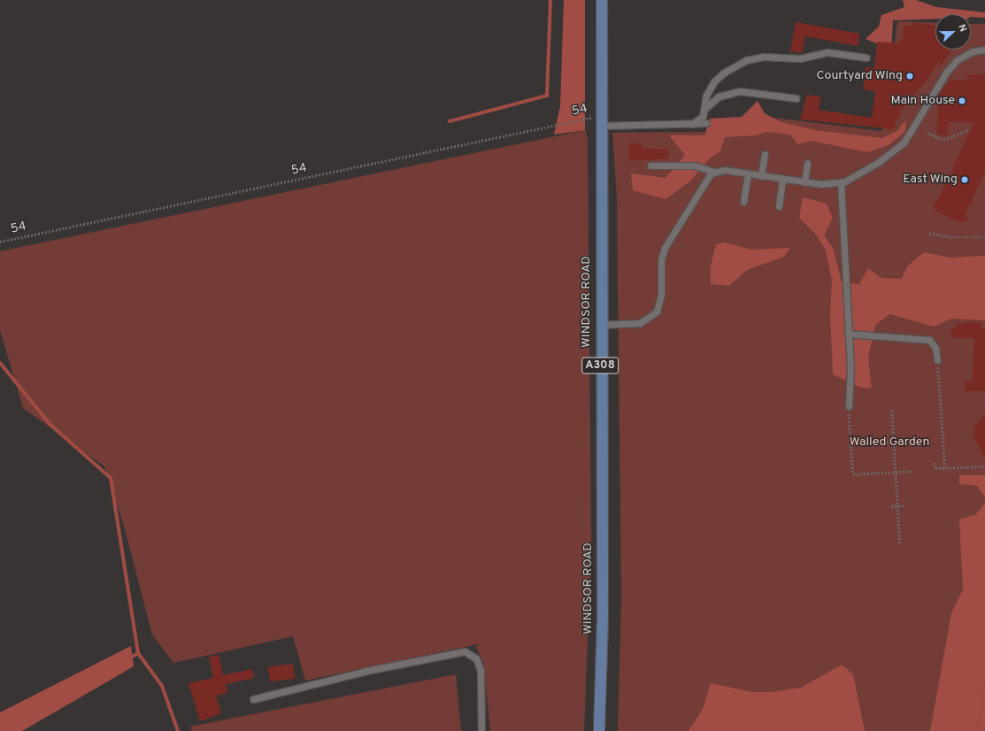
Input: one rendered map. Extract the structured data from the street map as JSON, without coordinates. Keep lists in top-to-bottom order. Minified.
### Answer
{"streets":{"main road":["WINDSOR ROAD","A308"],"path":["54"]},"crossings":[["54","WINDSOR ROAD"]],"parks":["Walled Garden"],"places":["Courtyard Wing","Main House","East Wing"],"north":"right"}
